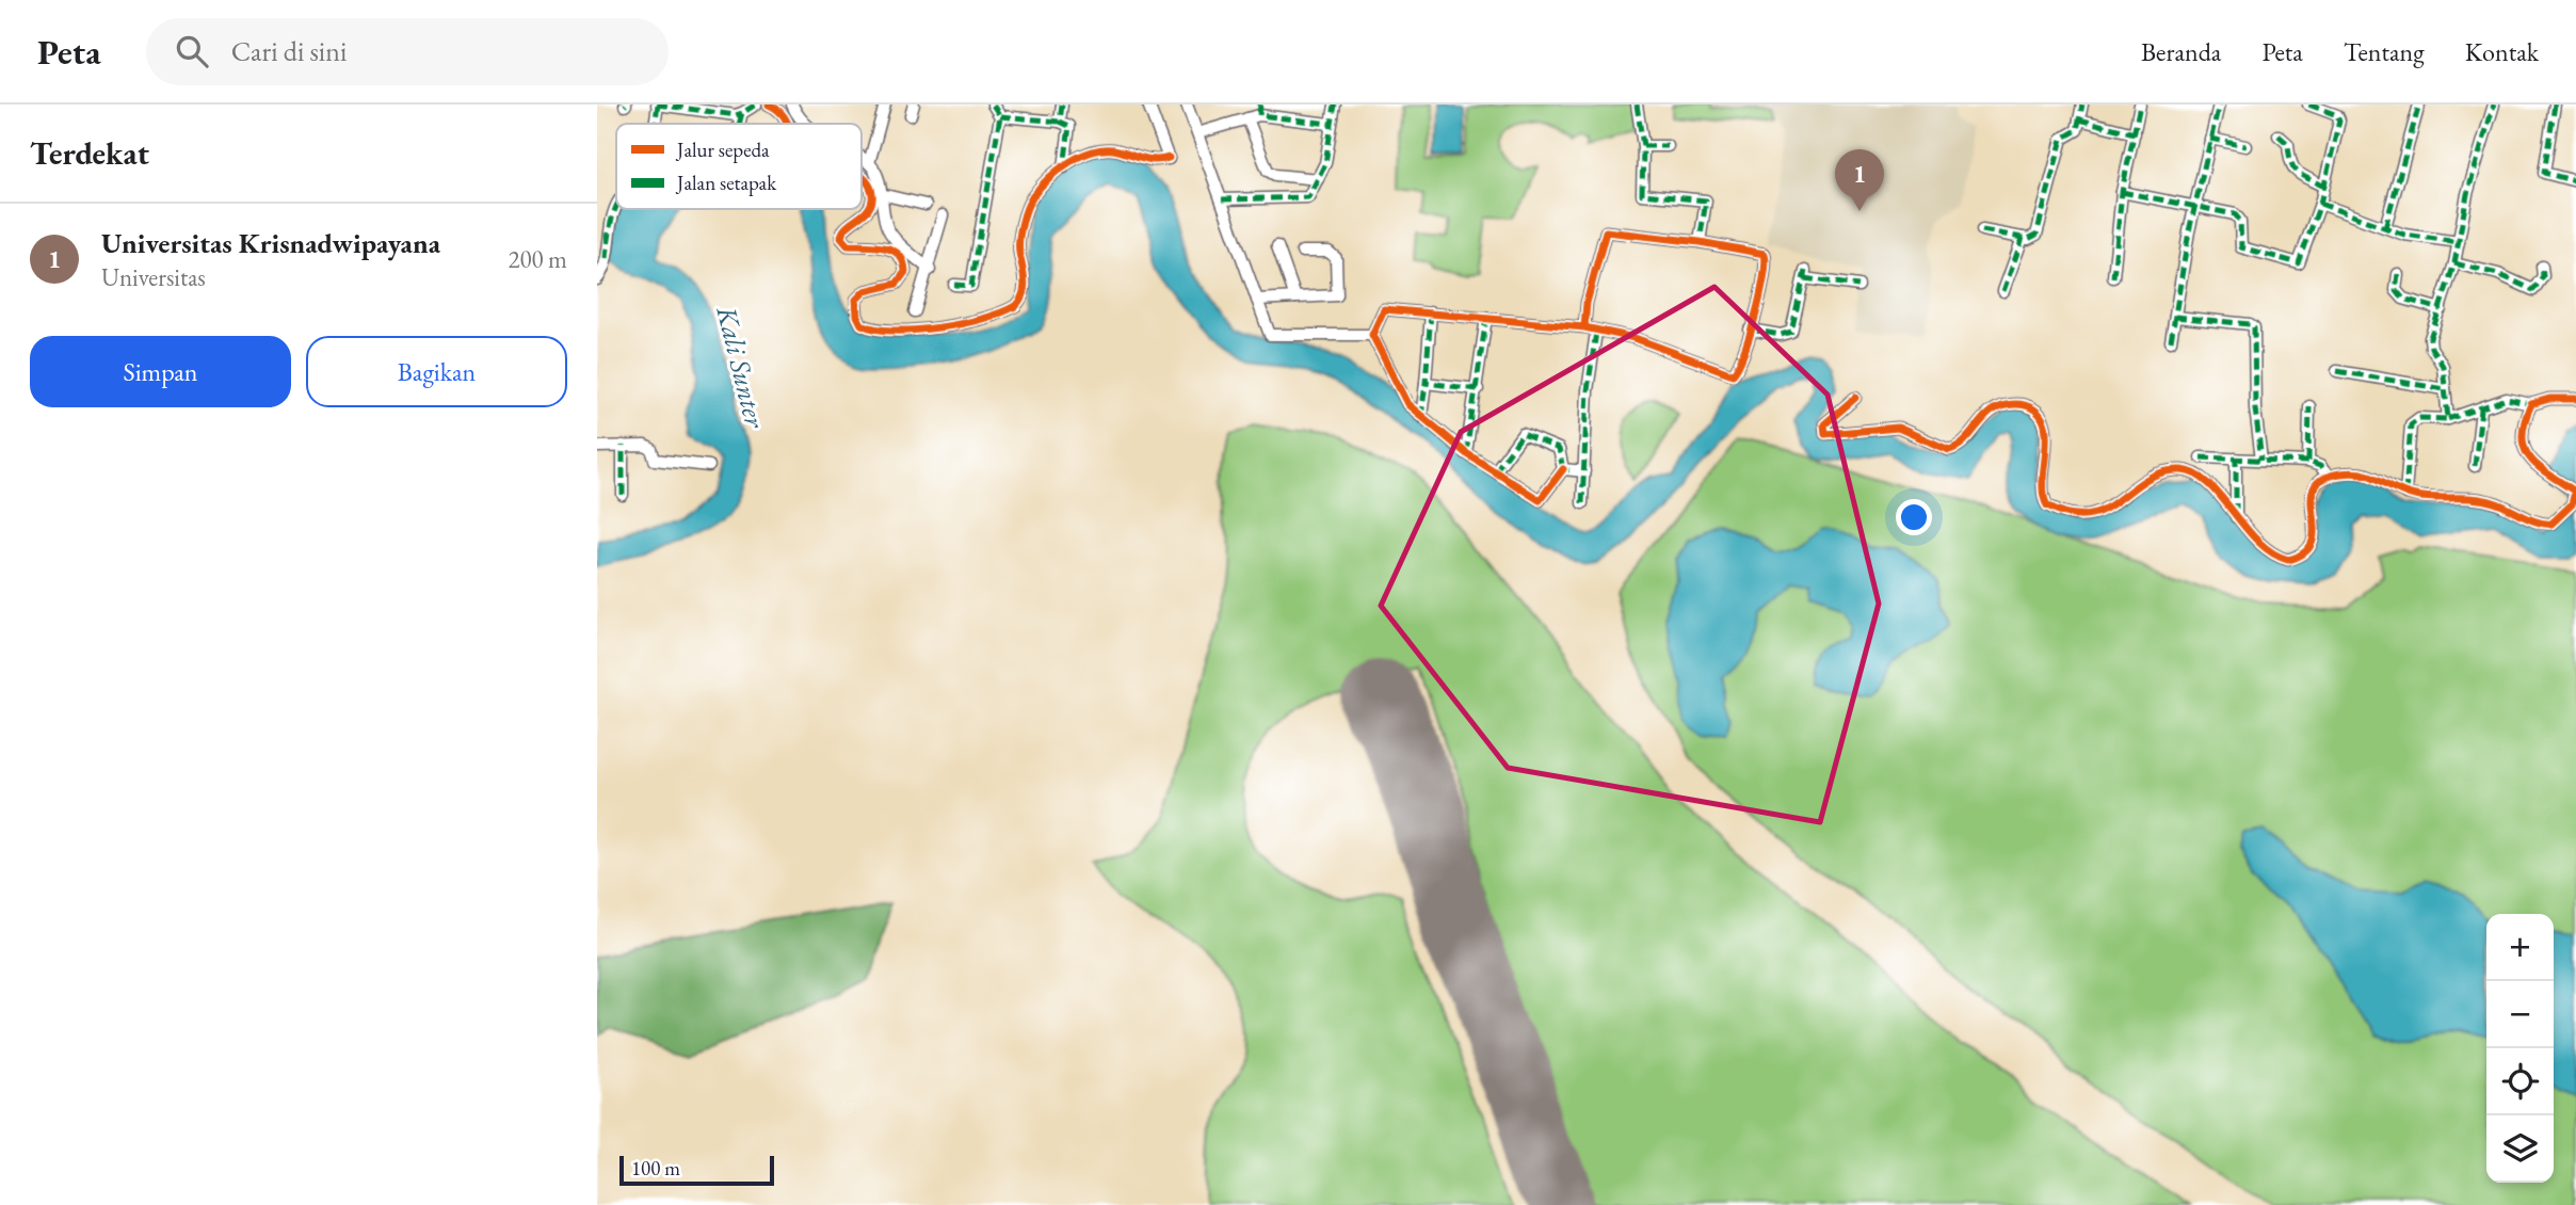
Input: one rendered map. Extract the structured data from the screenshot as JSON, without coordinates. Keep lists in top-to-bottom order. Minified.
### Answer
{"water":["Kali Sunter"],"legend":["Jalur sepeda","Jalan setapak"],"scale_bar":"100 m","page":{"header":"Peta","search":"Cari di sini","nav":["Beranda","Peta","Tentang","Kontak"],"heading":"Terdekat","pins":"1","list":[{"mark":"1","name":"Universitas Krisnadwipayana","note":"Universitas","value":"200 m"}],"buttons":["Simpan","Bagikan"],"map_buttons":["+","−"],"scale":"100 m"}}
